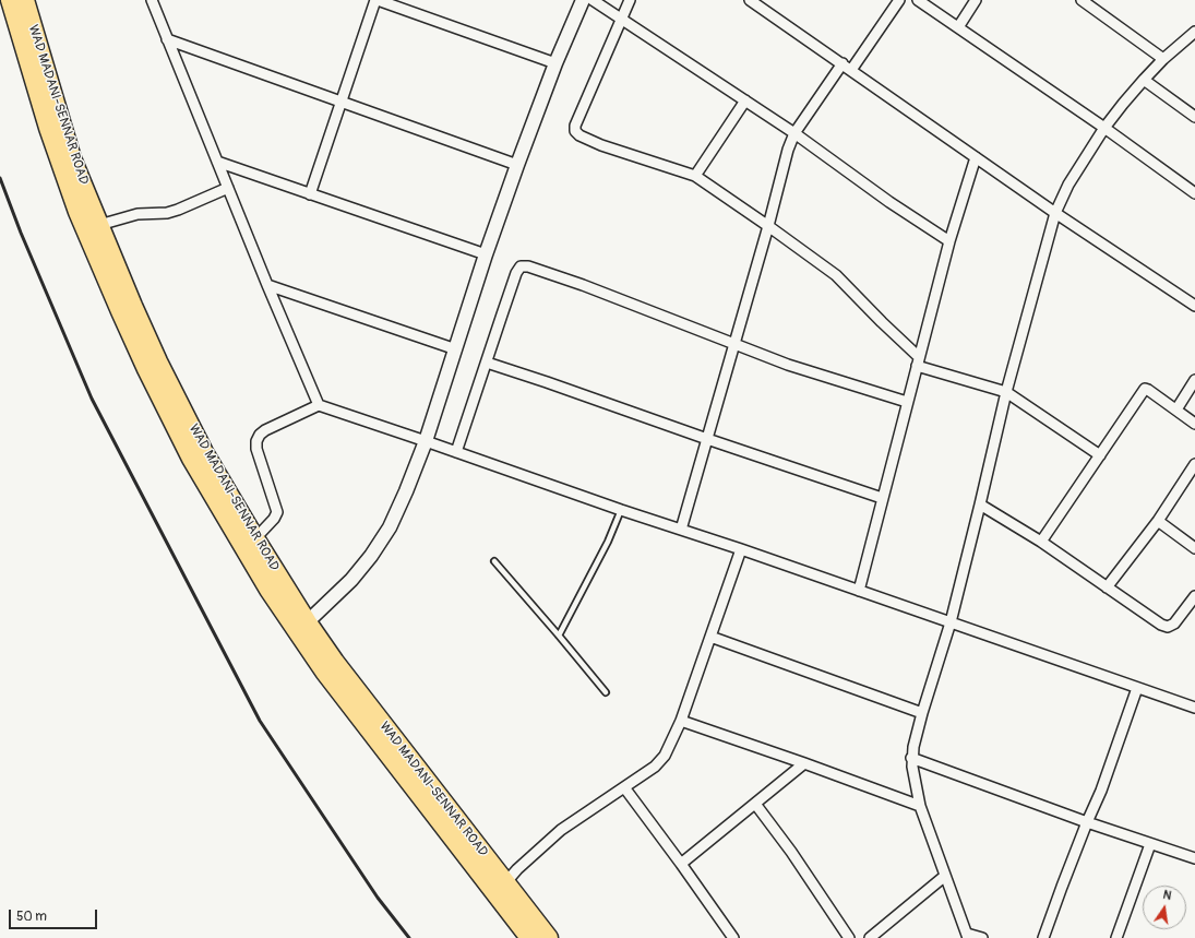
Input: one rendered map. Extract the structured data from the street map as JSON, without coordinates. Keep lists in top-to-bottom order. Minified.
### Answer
{"streets":{"highway":["WAD MADANI-SENNAR ROAD"]},"scale_bar":"50 m","north":"top"}
